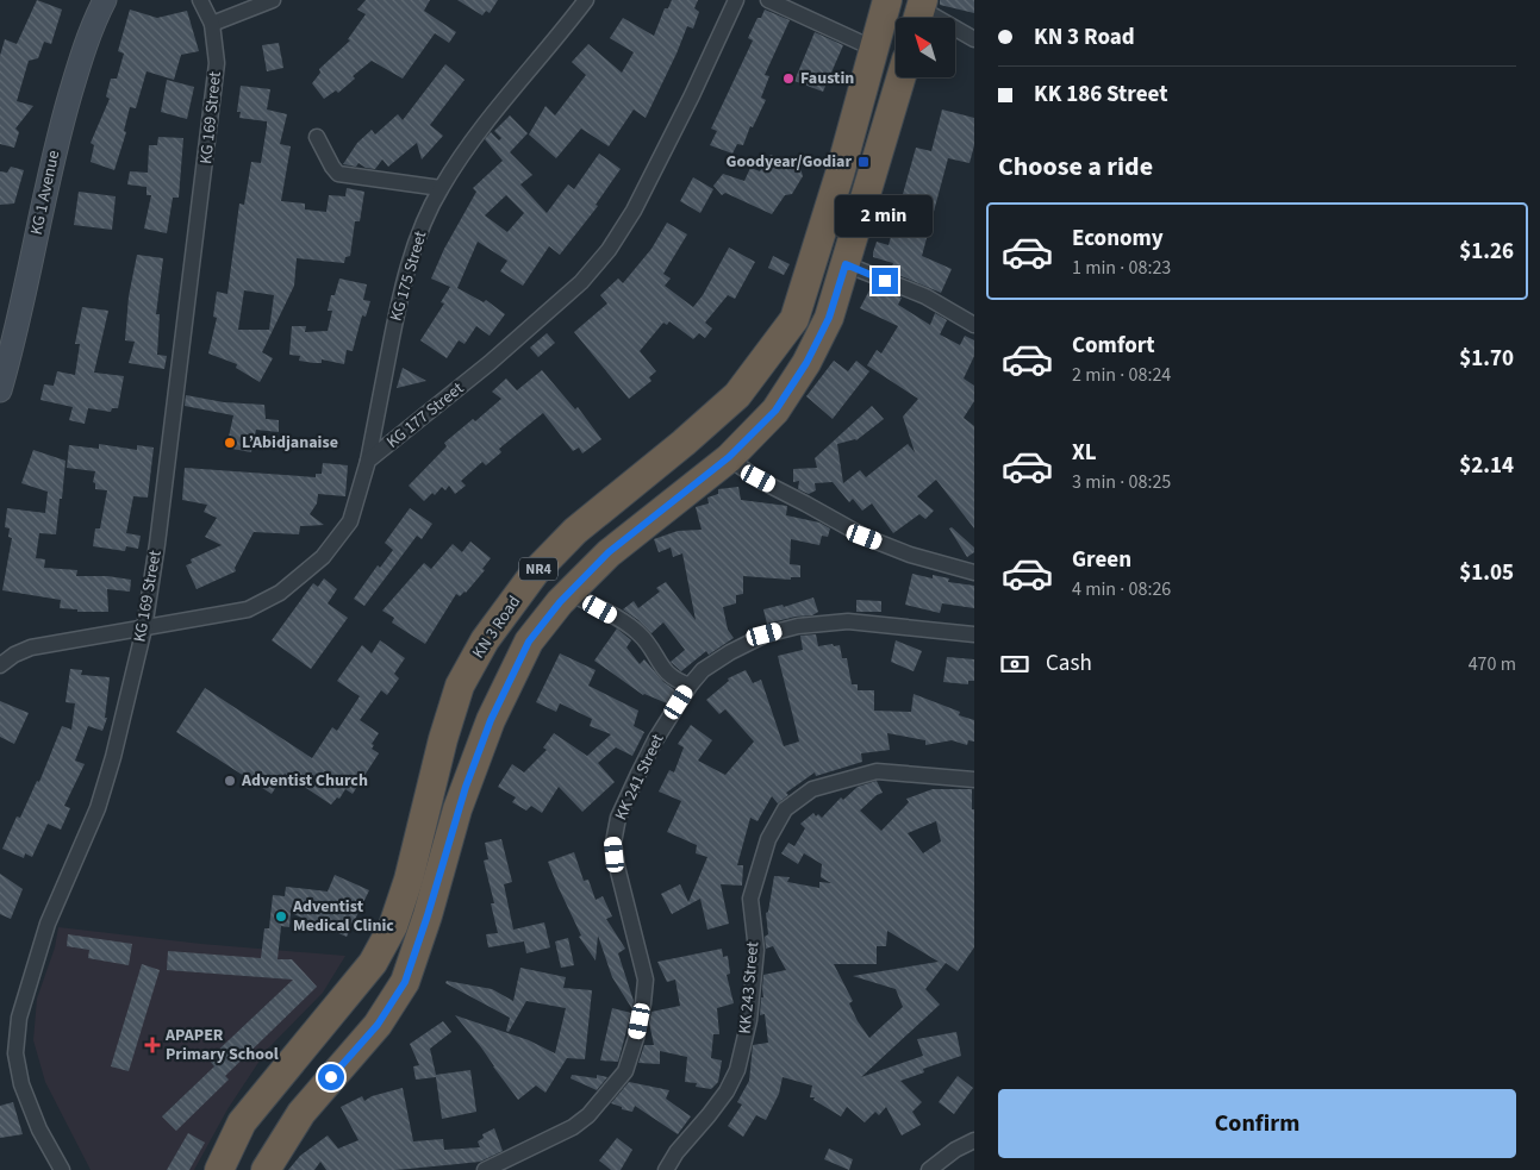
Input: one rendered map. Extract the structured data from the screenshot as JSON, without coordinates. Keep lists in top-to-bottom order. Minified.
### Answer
{"streets":{"highway":["NR4","KN 3 Road"],"street":["KG 169 Street","KG 1 Avenue","KG 175 Street","KG 177 Street","KK 241 Street","KK 243 Street"]},"crossings":[["KG 175 Street","KG 177 Street"]],"places":{"other":["Faustin","L’Abidjanaise","Adventist Church","Adventist Medical Clinic"],"transit":["Goodyear/Godiar"],"health":["APAPER Primary School"]},"north":"top left","page":{"banner":["KN 3 Road","KK 186 Street"],"heading":"Choose a ride","bubble":"2 min","list":[{"name":"Economy","note":"1 min · 08:23","value":"$1.26"},{"name":"Comfort","note":"2 min · 08:24","value":"$1.70"},{"name":"XL","note":"3 min · 08:25","value":"$2.14"},{"name":"Green","note":"4 min · 08:26","value":"$1.05"}],"pay":["Cash","470 m"],"buttons":"Confirm"}}
